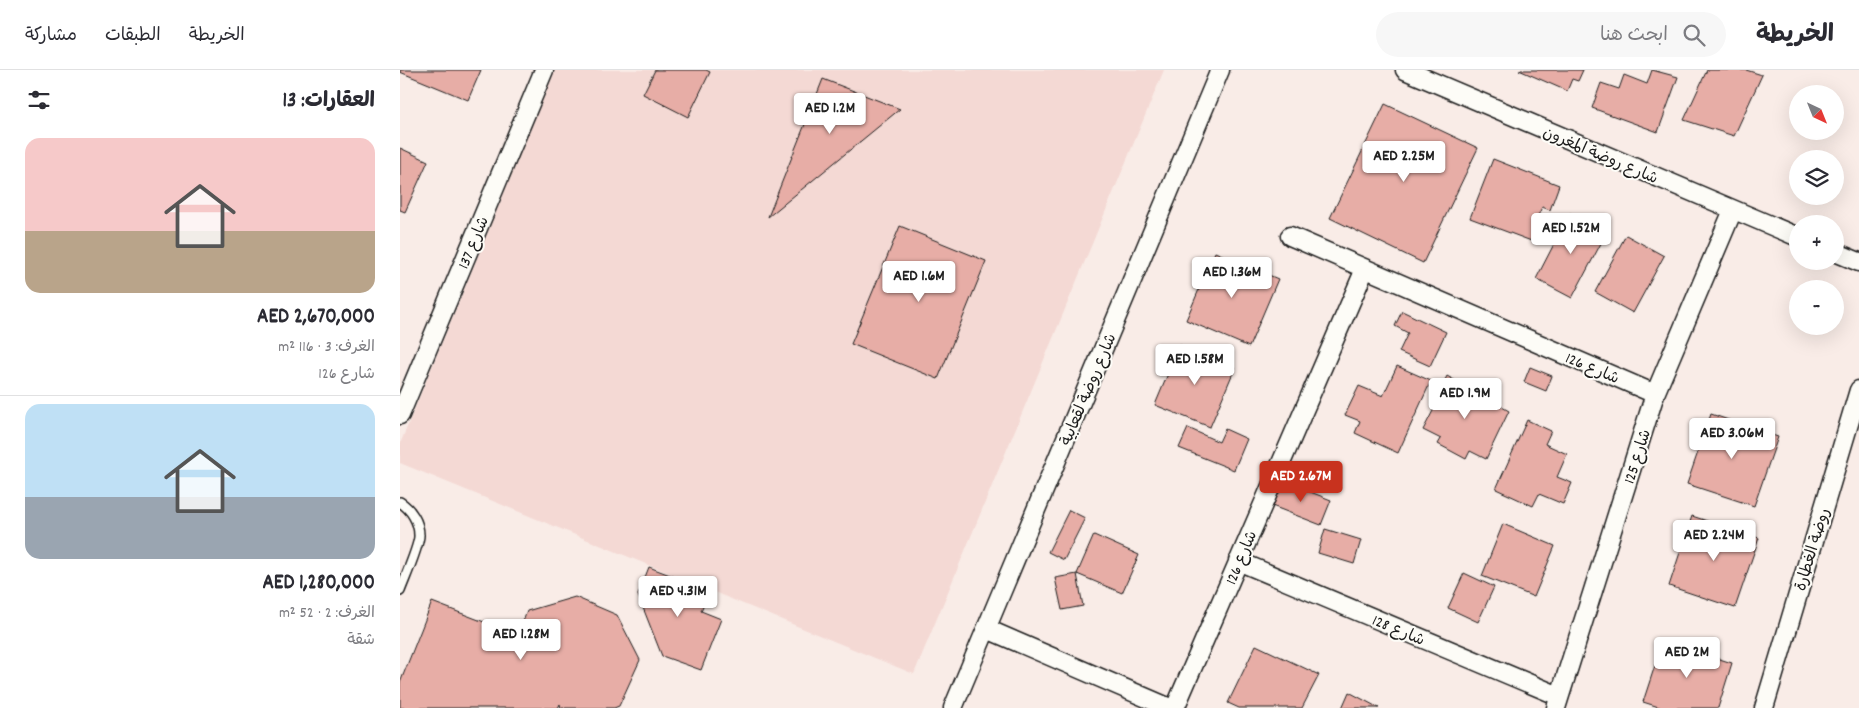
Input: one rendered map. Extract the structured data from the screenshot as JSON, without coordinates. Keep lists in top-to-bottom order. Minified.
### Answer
{"streets":{"street":["شارع روضة المغرون","شارع 137","شارع 126","شارع روضة لقعابية","شارع 125","روضة الغطارة","شارع 128"]},"crossings":[["شارع روضة المغرون","شارع 125"],["شارع 126","شارع 125"],["شارع 126","شارع 128"],["شارع 125","شارع 128"]],"north":"bottom right","page":{"header":"الخريطة","search":"ابحث هنا","nav":["الخريطة","الطبقات","مشاركة"],"heading":"العقارات: 13","map_buttons":["+","−"],"price":["AED 1.2M","AED 2.25M","AED 1.52M","AED 1.36M","AED 1.6M","AED 1.58M","AED 1.9M","AED 3.06M","AED 2.67M","AED 2.24M","AED 4.31M","AED 1.28M","AED 2M"],"list":[{"name":"AED 2,670,000","note":"الغرف: 3 · 116 m² · شارع 126"},{"name":"AED 1,280,000","note":"الغرف: 2 · 52 m² · شقة"}]}}
